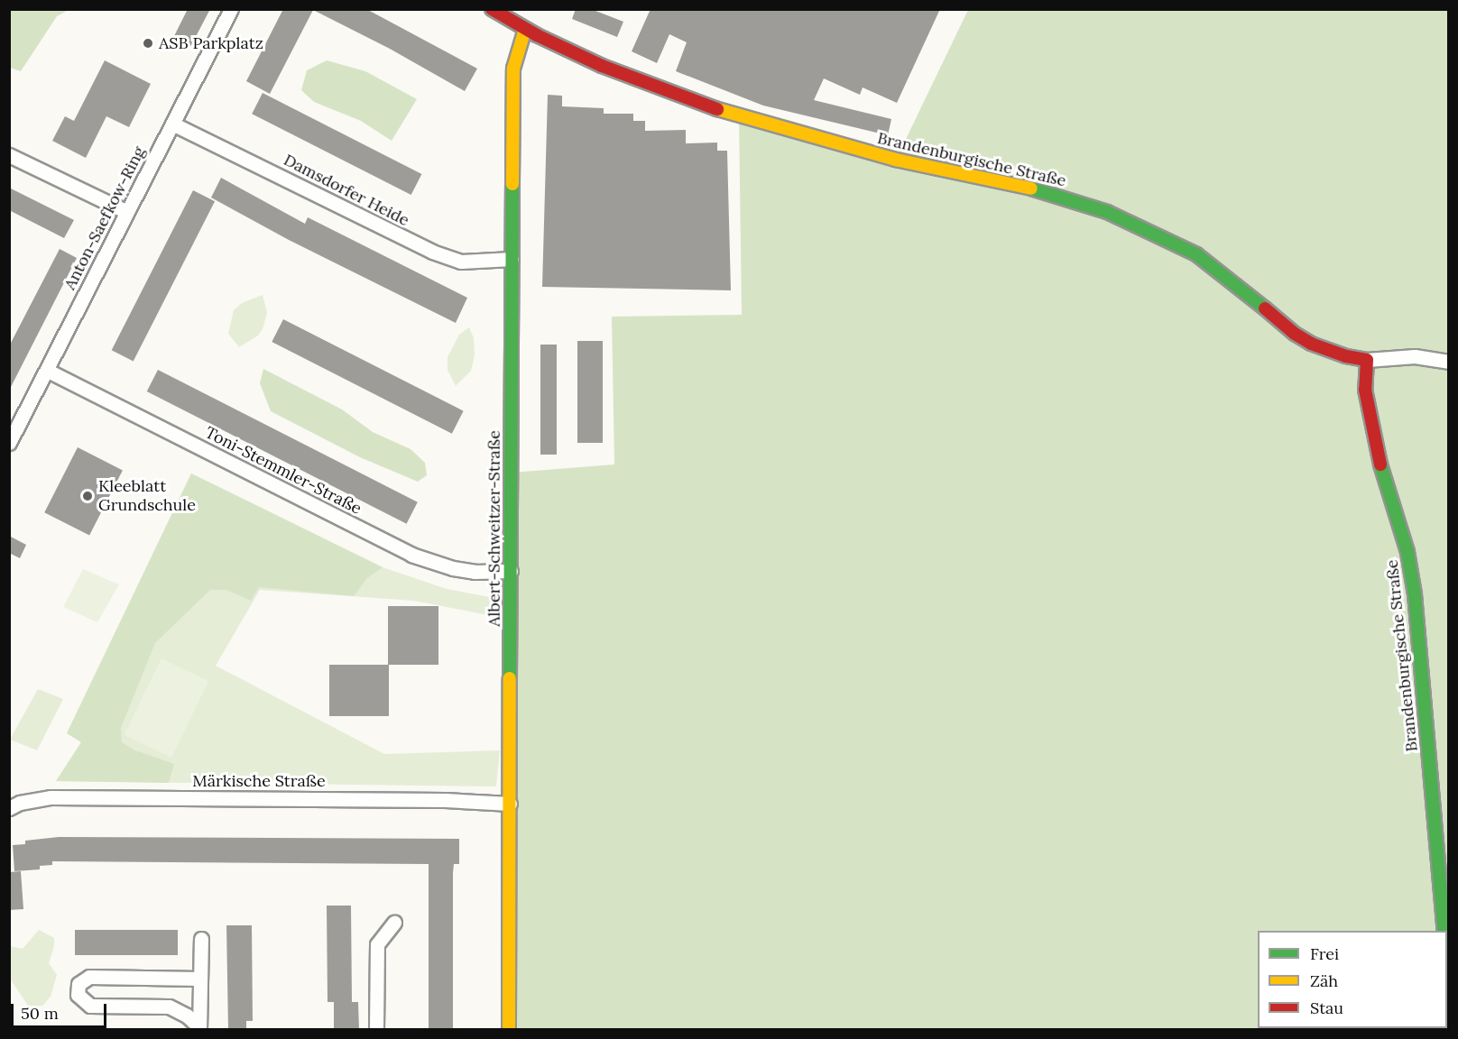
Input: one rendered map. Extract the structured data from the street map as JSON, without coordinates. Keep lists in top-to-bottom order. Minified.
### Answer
{"streets":{"street":["Brandenburgische Straße","Damsdorfer Heide","Anton-Saefkow-Ring","Toni-Stemmler-Straße","Albert-Schweitzer-Straße","Märkische Straße"]},"crossings":[["Brandenburgische Straße","Albert-Schweitzer-Straße"],["Damsdorfer Heide","Anton-Saefkow-Ring"],["Damsdorfer Heide","Albert-Schweitzer-Straße"],["Anton-Saefkow-Ring","Toni-Stemmler-Straße"],["Toni-Stemmler-Straße","Albert-Schweitzer-Straße"],["Albert-Schweitzer-Straße","Märkische Straße"]],"places":["ASB Parkplatz","Kleeblatt Grundschule"],"legend":["Frei","Zäh","Stau"],"scale_bar":"50 m"}
